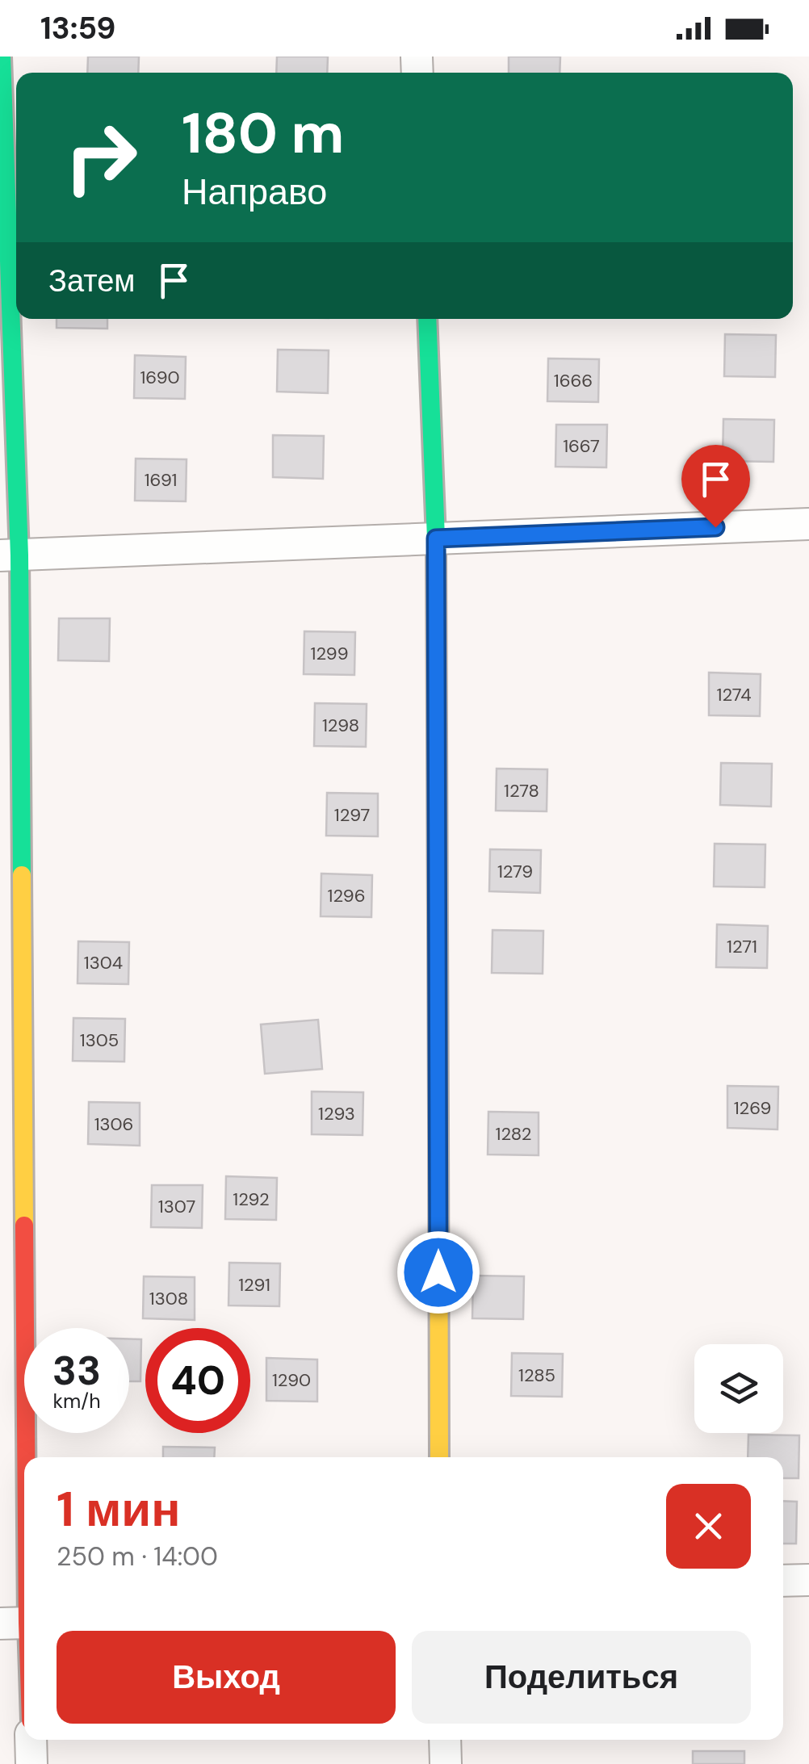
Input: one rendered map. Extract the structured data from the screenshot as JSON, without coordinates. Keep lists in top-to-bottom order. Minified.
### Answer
{"house_numbers":["1690","1666","1667","1691","1299","1274","1298","1278","1297","1279","1296","1271","1304","1305","1269","1293","1306","1282","1292","1307","1291","1308","1285","1290"],"page":{"status":"13:59","turn":["180 m","Направо"],"then":"Затем","speed":"33 km/h","limit":"40","heading":["1 мин","250 m · 14:00"],"buttons":["Выход","Поделиться"]}}
